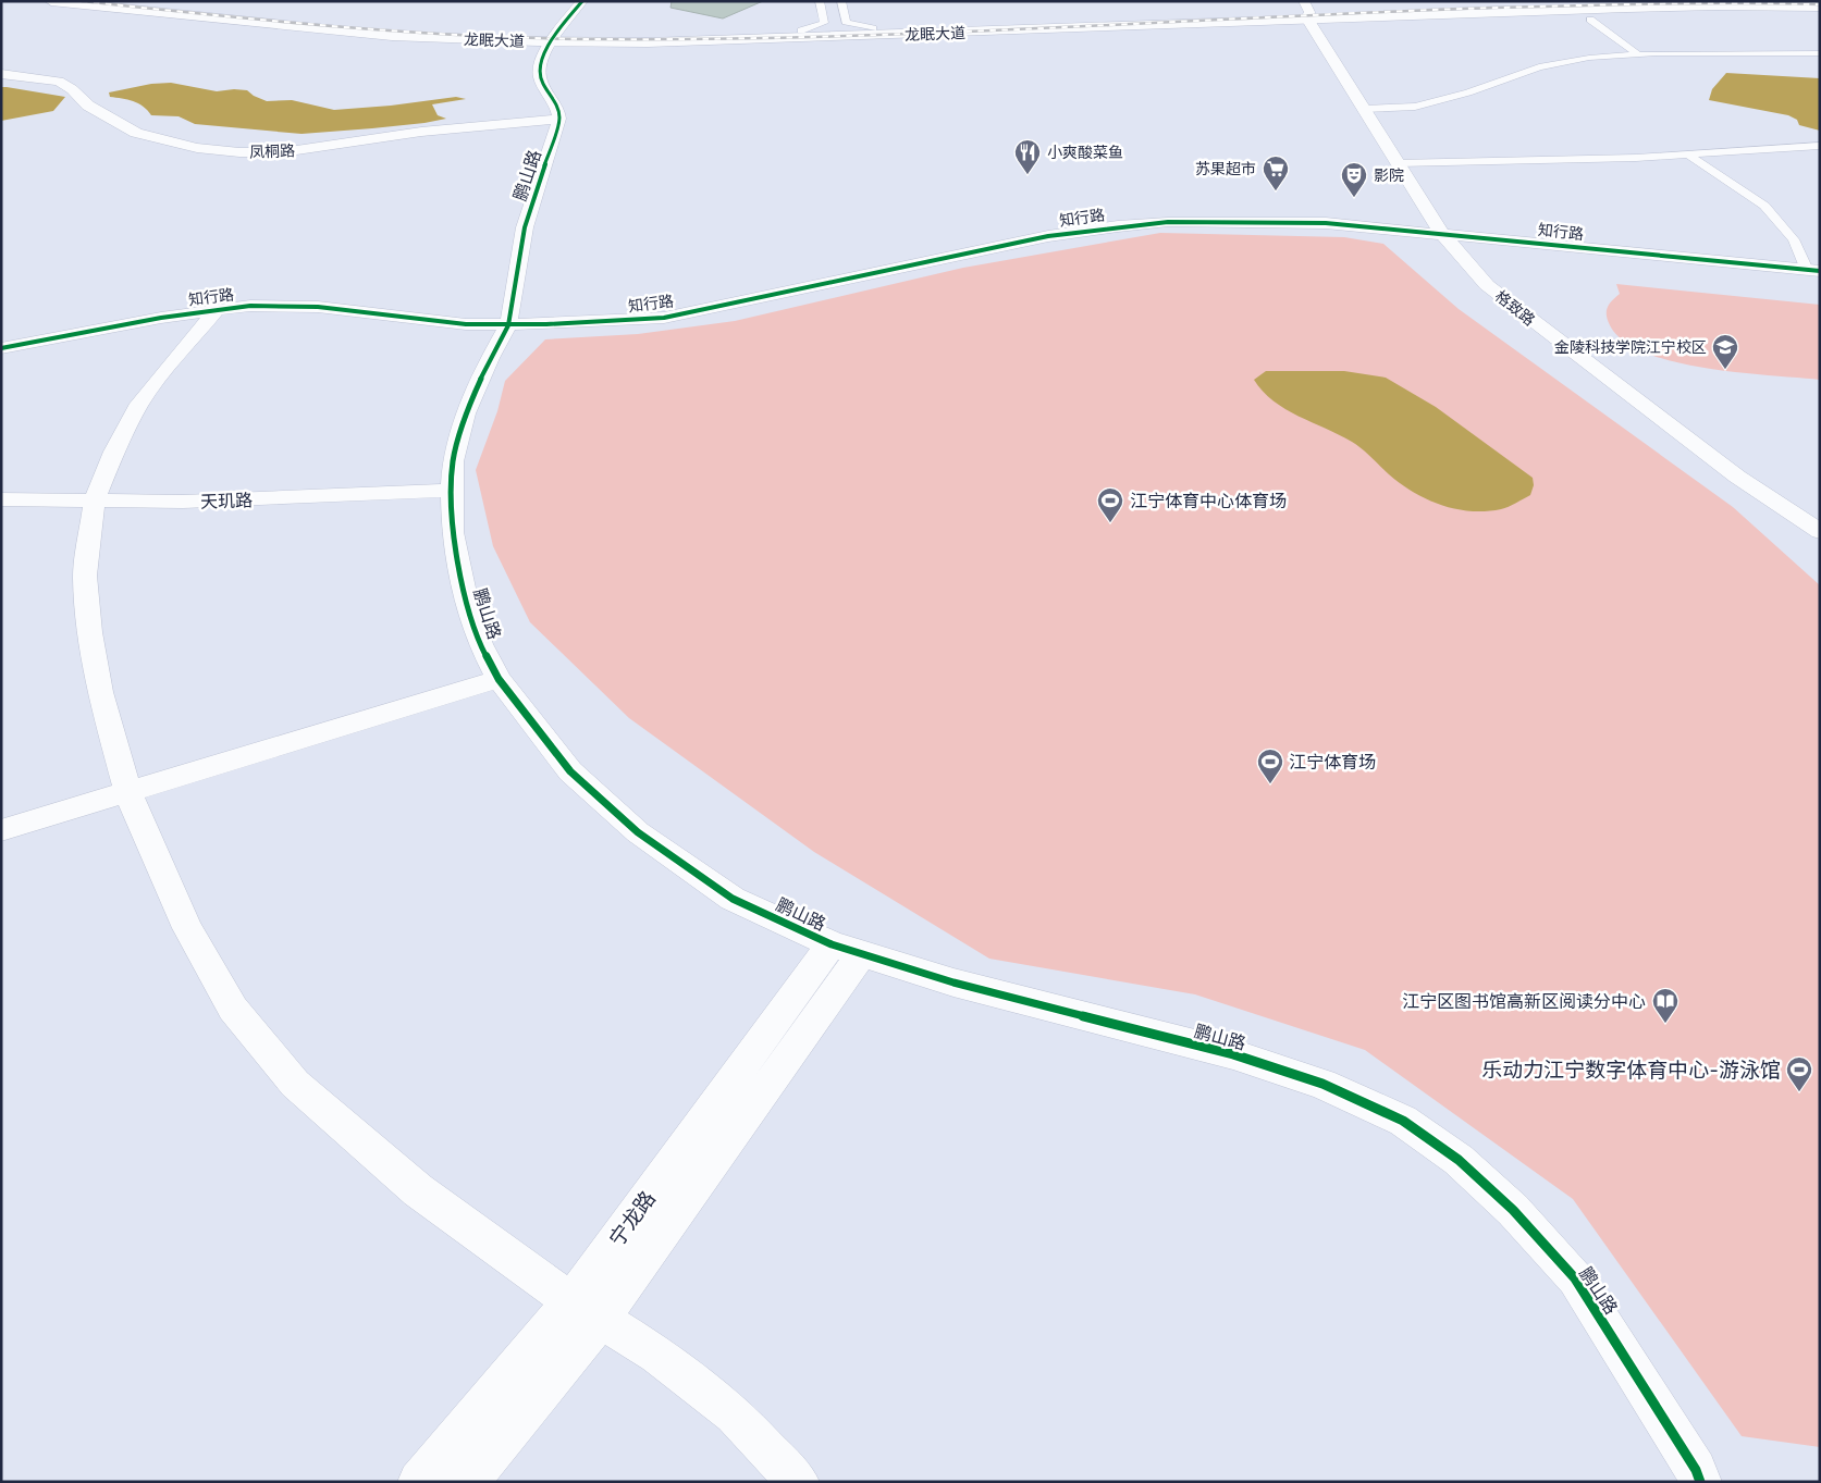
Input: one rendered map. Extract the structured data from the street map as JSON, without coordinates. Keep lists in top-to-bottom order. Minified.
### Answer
{"streets":{"main road":["龙眠大道"],"street":["凤桐路","鹏山路","知行路","格致路","天玑路","宁龙路"]},"crossings":[["龙眠大道","格致路"],["凤桐路","鹏山路"],["鹏山路","知行路"],["鹏山路","天玑路"],["鹏山路","宁龙路"],["知行路","格致路"]],"places":{"restaurant":["小爽酸菜鱼"],"supermarket":["苏果超市"],"theatre":["影院"],"school or university":["金陵科技学院江宁校区"],"sports":["江宁体育中心体育场","江宁体育场","乐动力江宁数字体育中心-游泳馆"],"library":["江宁区图书馆高新区阅读分中心"]}}
